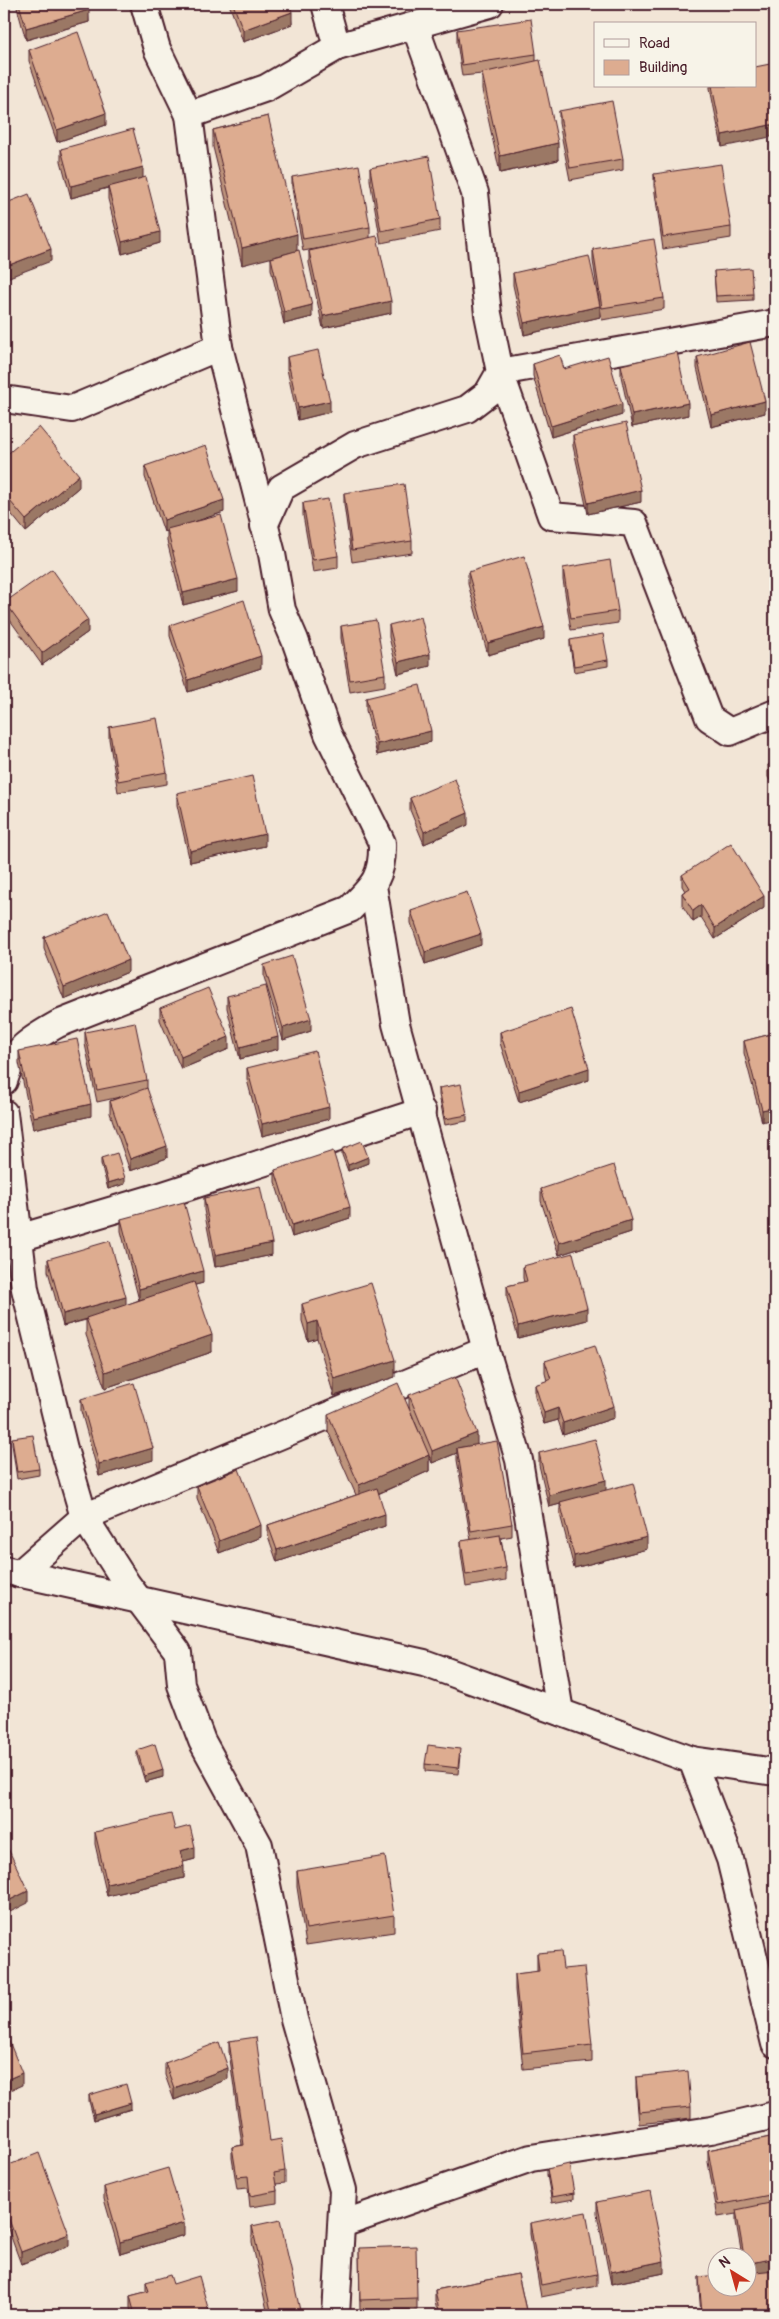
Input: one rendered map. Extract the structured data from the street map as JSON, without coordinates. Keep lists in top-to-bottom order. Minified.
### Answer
{"legend":["Road","Building"],"north":"top left"}
